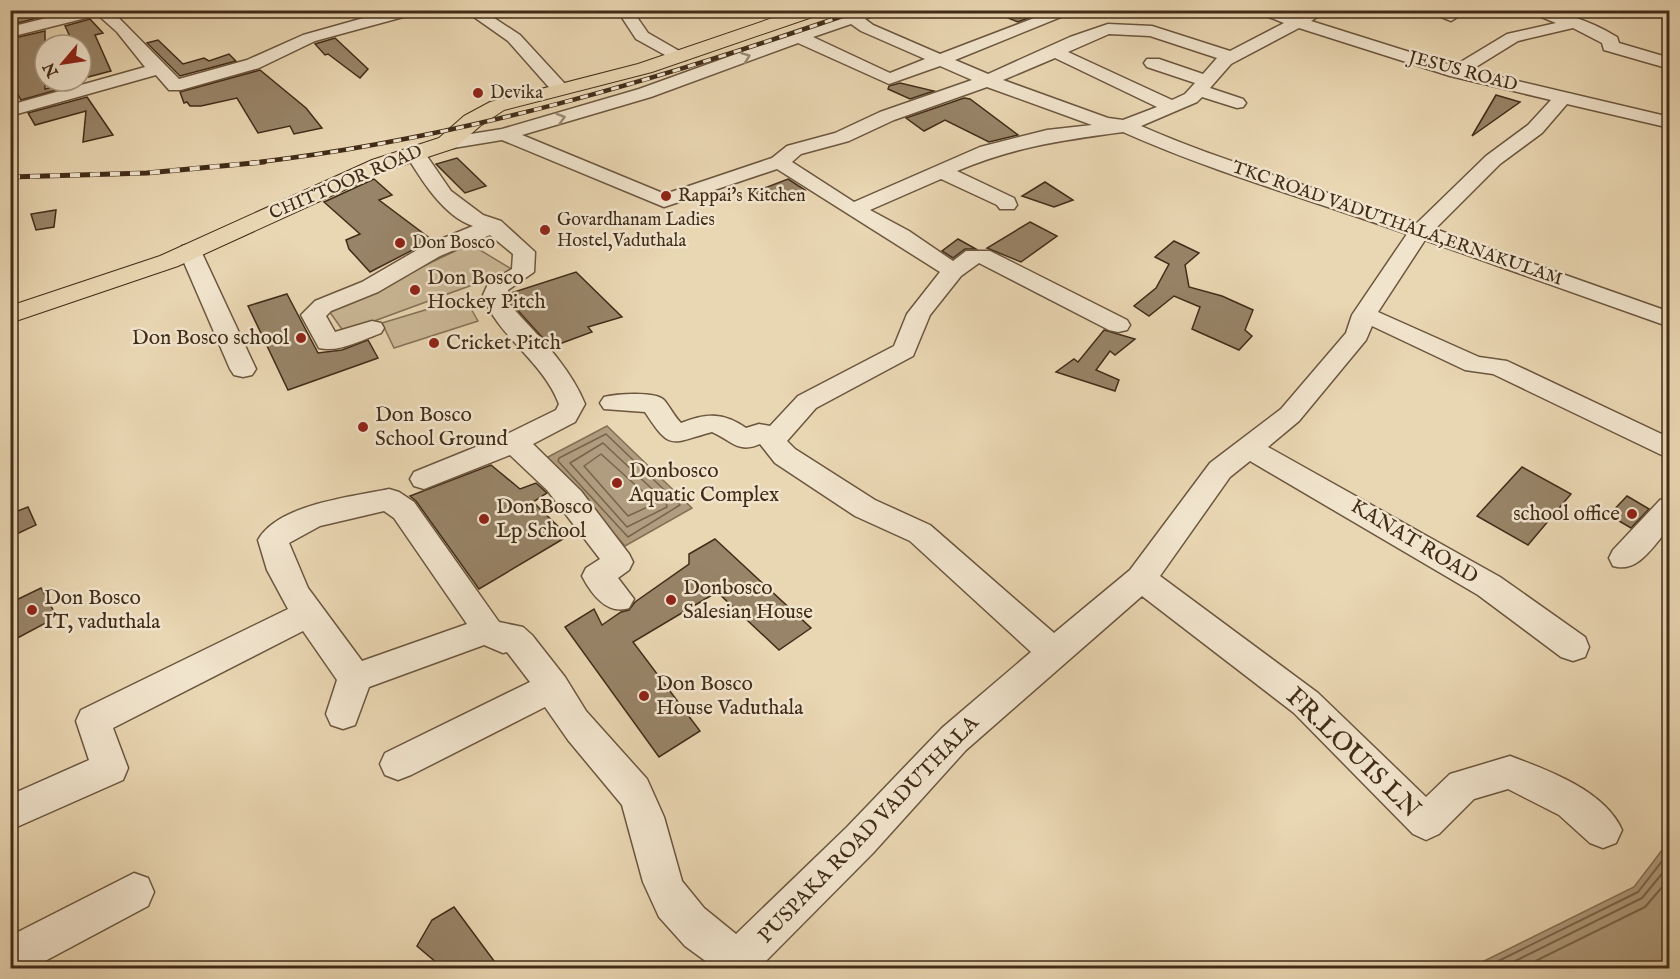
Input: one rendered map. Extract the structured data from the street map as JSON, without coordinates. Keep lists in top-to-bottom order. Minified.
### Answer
{"streets":{"main road":["CHITTOOR ROAD"],"street":["JESUS ROAD","TKC ROAD VADUTHALA,ERNAKULAM","KANAT ROAD","FR.LOUIS LN","PUSPAKA ROAD VADUTHALA"]},"crossings":[["JESUS ROAD","PUSPAKA ROAD VADUTHALA"],["TKC ROAD VADUTHALA,ERNAKULAM","PUSPAKA ROAD VADUTHALA"],["KANAT ROAD","PUSPAKA ROAD VADUTHALA"],["FR.LOUIS LN","PUSPAKA ROAD VADUTHALA"]],"places":["Devika","Rappai's Kitchen","Govardhanam Ladies Hostel,Vaduthala","Don Bosco","Don Bosco Hockey Pitch","Don Bosco school","Cricket Pitch","Don Bosco School Ground","Donbosco Aquatic Complex","school office","Don Bosco Lp School","Donbosco Salesian House","Don Bosco IT, vaduthala","Don Bosco House Vaduthala"],"north":"bottom left"}
